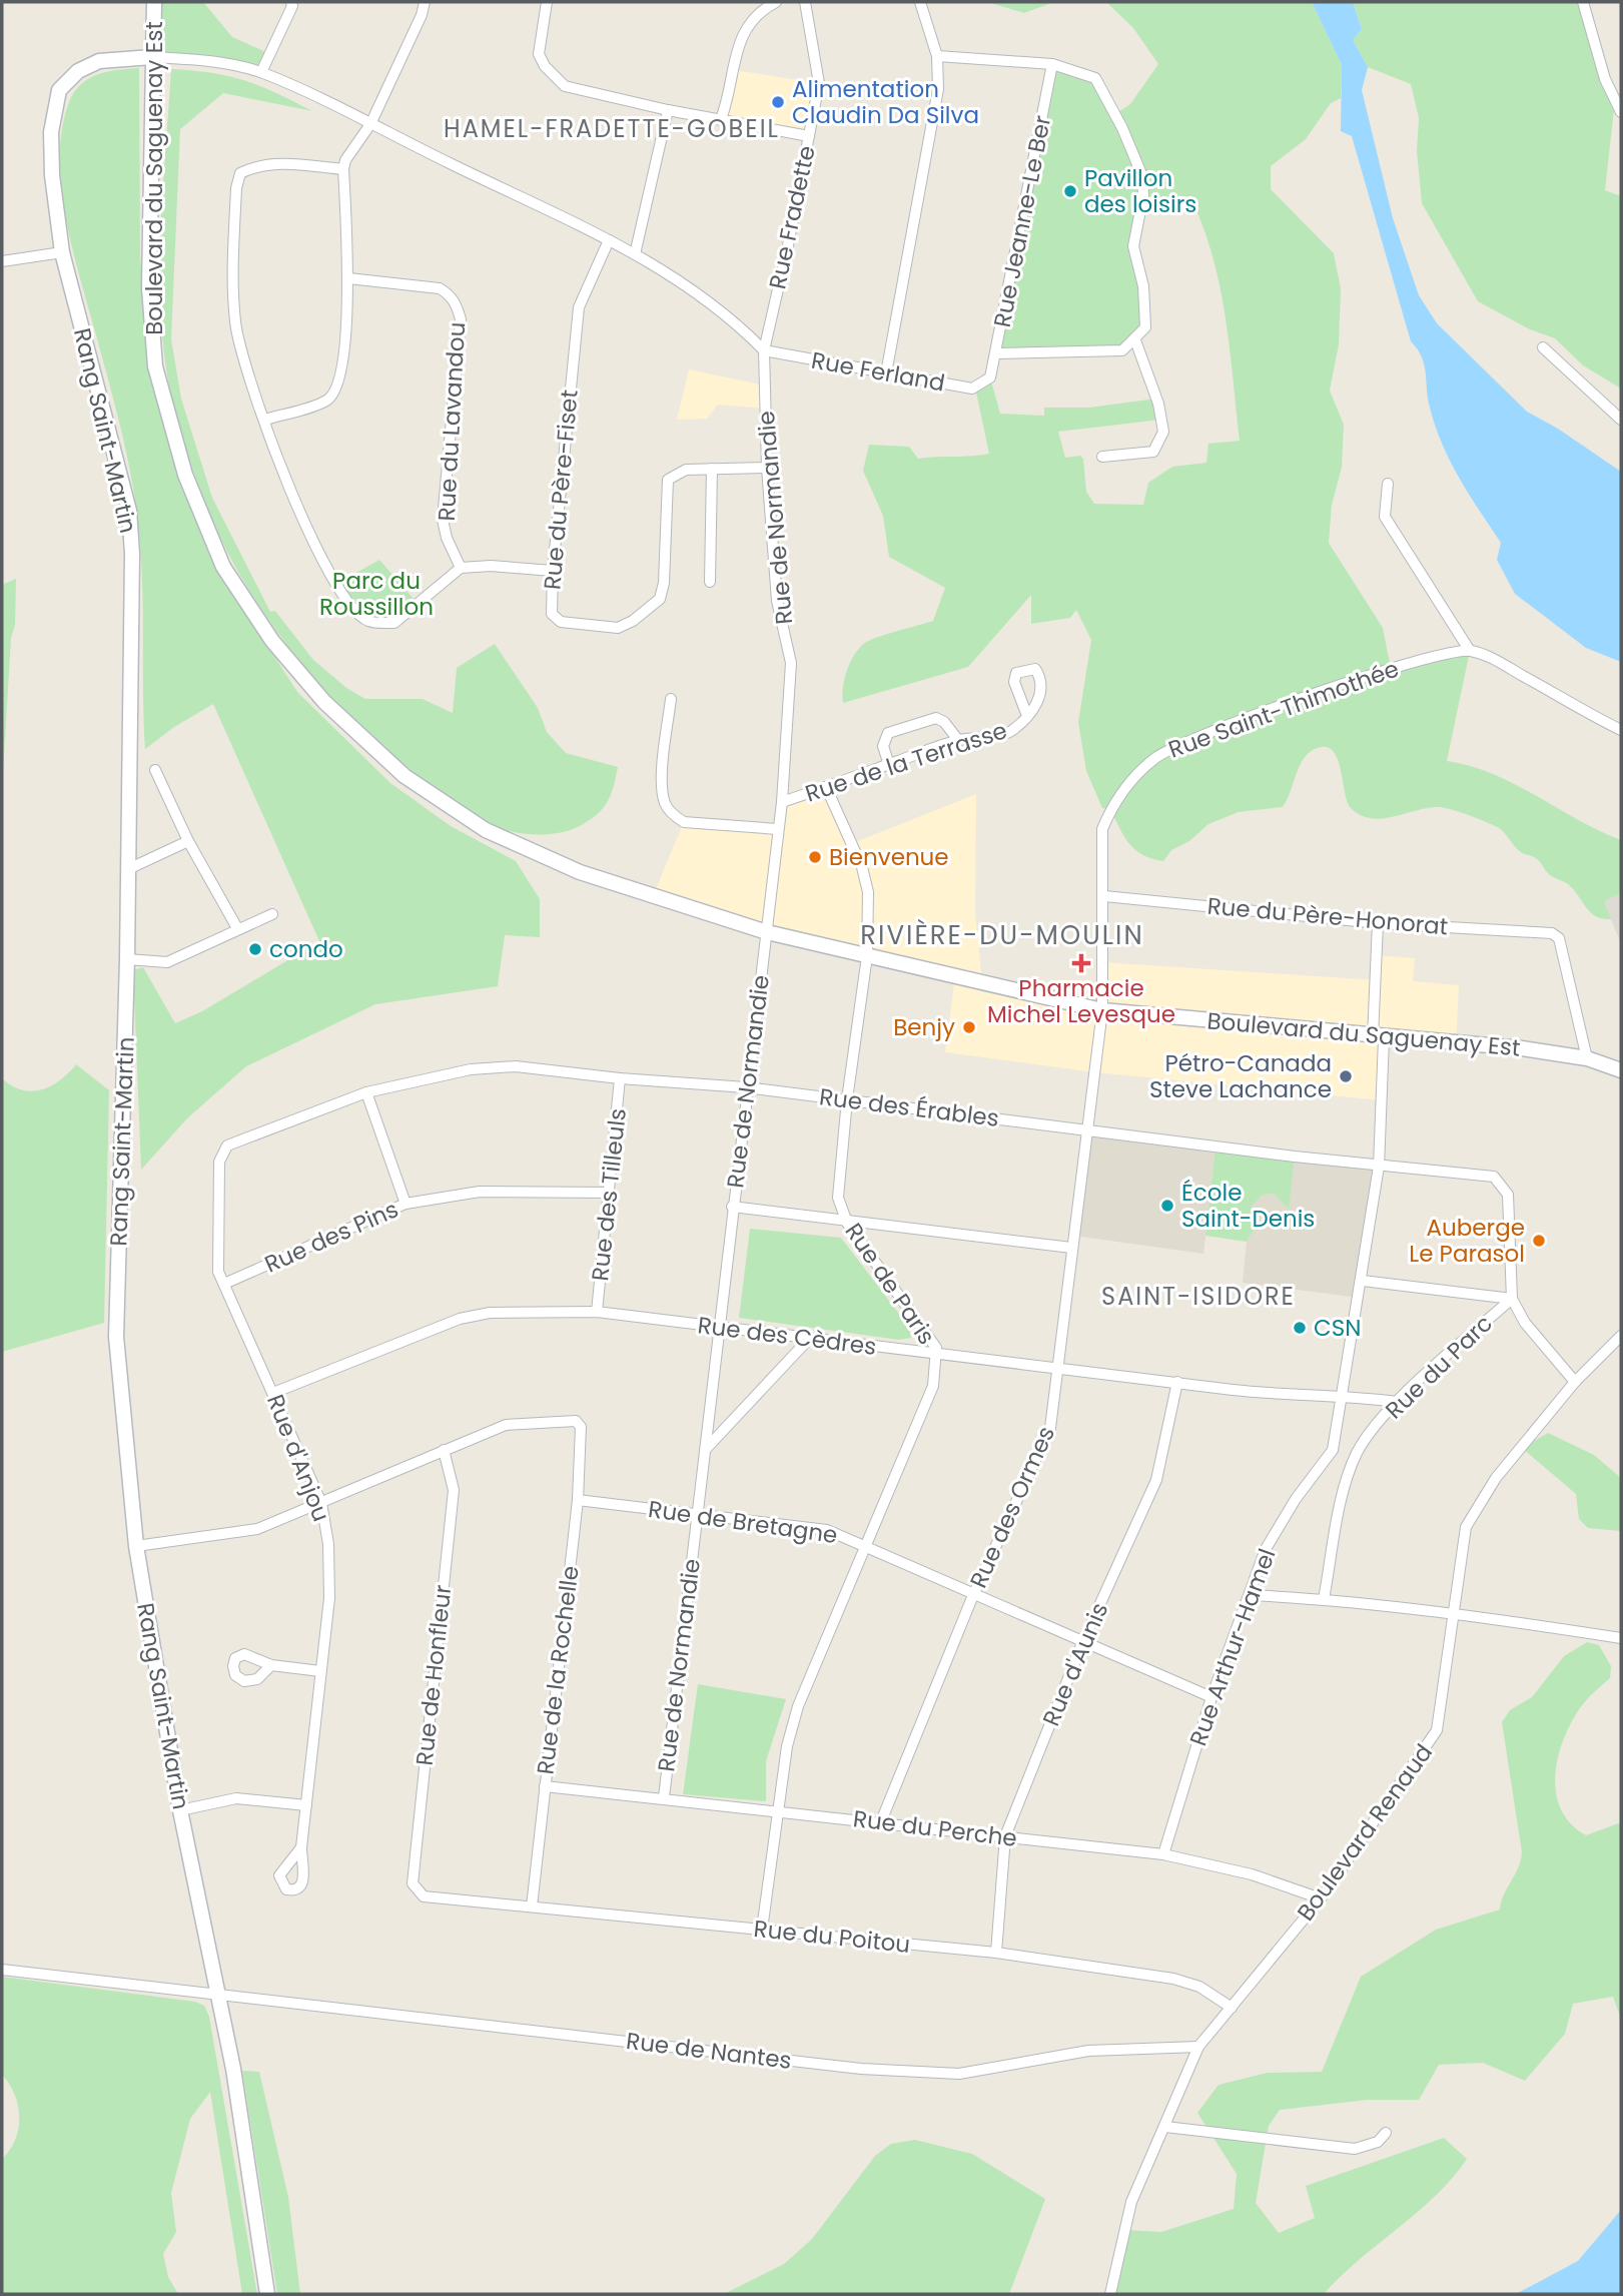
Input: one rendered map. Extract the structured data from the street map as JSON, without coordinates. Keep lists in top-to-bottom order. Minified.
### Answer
{"streets":{"street":["Boulevard du Saguenay Est","Rue Fradette","Rue Jeanne-Le Ber","Rue Ferland","Rue du Lavandou","Rang Saint-Martin","Rue du Père-Fiset","Rue de Normandie","Rue Saint-Thimothée","Rue de la Terrasse","Rue du Père-Honorat","Rue des Érables","Rue des Tilleuls","Rue des Pins","Rue de Paris","Rue des Cèdres","Rue du Parc","Rue d'Anjou","Rue des Ormes","Rue de Bretagne","Rue Arthur-Hamel","Rue d'Aunis","Rue de la Rochelle","Rue de Honfleur","Rue du Perche","Boulevard Renaud","Rue du Poitou","Rue de Nantes"]},"crossings":[["Boulevard du Saguenay Est","Rang Saint-Martin"],["Boulevard du Saguenay Est","Rue de Normandie"],["Boulevard du Saguenay Est","Rue Saint-Thimothée"],["Boulevard du Saguenay Est","Rue du Père-Honorat"],["Boulevard du Saguenay Est","Rue de Paris"],["Boulevard du Saguenay Est","Rue des Ormes"],["Boulevard du Saguenay Est","Rue Arthur-Hamel"],["Rue Fradette","Rue Ferland"],["Rue Fradette","Rue de Normandie"],["Rue Jeanne-Le Ber","Rue Ferland"],["Rue Ferland","Rue de Normandie"],["Rang Saint-Martin","Rue de Nantes"],["Rue du Père-Fiset","Rue de Normandie"],["Rue de Normandie","Rue de la Terrasse"],["Rue de Normandie","Rue des Érables"],["Rue de Normandie","Rue des Cèdres"],["Rue de Normandie","Rue de Bretagne"],["Rue de Normandie","Rue du Perche"],["Rue Saint-Thimothée","Rue du Père-Honorat"],["Rue Saint-Thimothée","Rue des Ormes"],["Rue de la Terrasse","Rue de Paris"],["Rue du Père-Honorat","Rue Arthur-Hamel"],["Rue des Érables","Rue des Tilleuls"],["Rue des Érables","Rue de Paris"],["Rue des Érables","Rue du Parc"],["Rue des Érables","Rue d'Anjou"],["Rue des Érables","Rue des Ormes"],["Rue des Érables","Rue Arthur-Hamel"],["Rue des Tilleuls","Rue des Pins"],["Rue des Tilleuls","Rue des Cèdres"],["Rue des Pins","Rue d'Anjou"],["Rue de Paris","Rue des Cèdres"],["Rue de Paris","Rue de Bretagne"],["Rue de Paris","Rue du Perche"],["Rue de Paris","Rue du Poitou"],["Rue des Cèdres","Rue du Parc"],["Rue des Cèdres","Rue d'Anjou"],["Rue des Cèdres","Rue des Ormes"],["Rue des Cèdres","Rue Arthur-Hamel"],["Rue des Cèdres","Rue d'Aunis"],["Rue des Ormes","Rue de Bretagne"],["Rue des Ormes","Rue du Perche"],["Rue de Bretagne","Rue Arthur-Hamel"],["Rue de Bretagne","Rue d'Aunis"],["Rue de Bretagne","Rue de la Rochelle"],["Rue Arthur-Hamel","Rue du Perche"],["Rue d'Aunis","Rue du Perche"],["Rue d'Aunis","Rue du Poitou"],["Rue de la Rochelle","Rue de Honfleur"],["Rue de la Rochelle","Rue du Perche"],["Rue de la Rochelle","Rue du Poitou"],["Rue de Honfleur","Rue du Poitou"],["Rue du Perche","Boulevard Renaud"],["Boulevard Renaud","Rue du Poitou"],["Boulevard Renaud","Rue de Nantes"]],"districts":["HAMEL-FRADETTE-GOBEIL","RIVIÈRE-DU-MOULIN","SAINT-ISIDORE"],"parks":["Parc du Roussillon"],"places":{"other":["Alimentation Claudin Da Silva","Pavillon des loisirs","Bienvenue","condo","Benjy","Pétro-Canada Steve Lachance","École Saint-Denis","Auberge Le Parasol","CSN"],"health":["Pharmacie Michel Levesque"]}}
